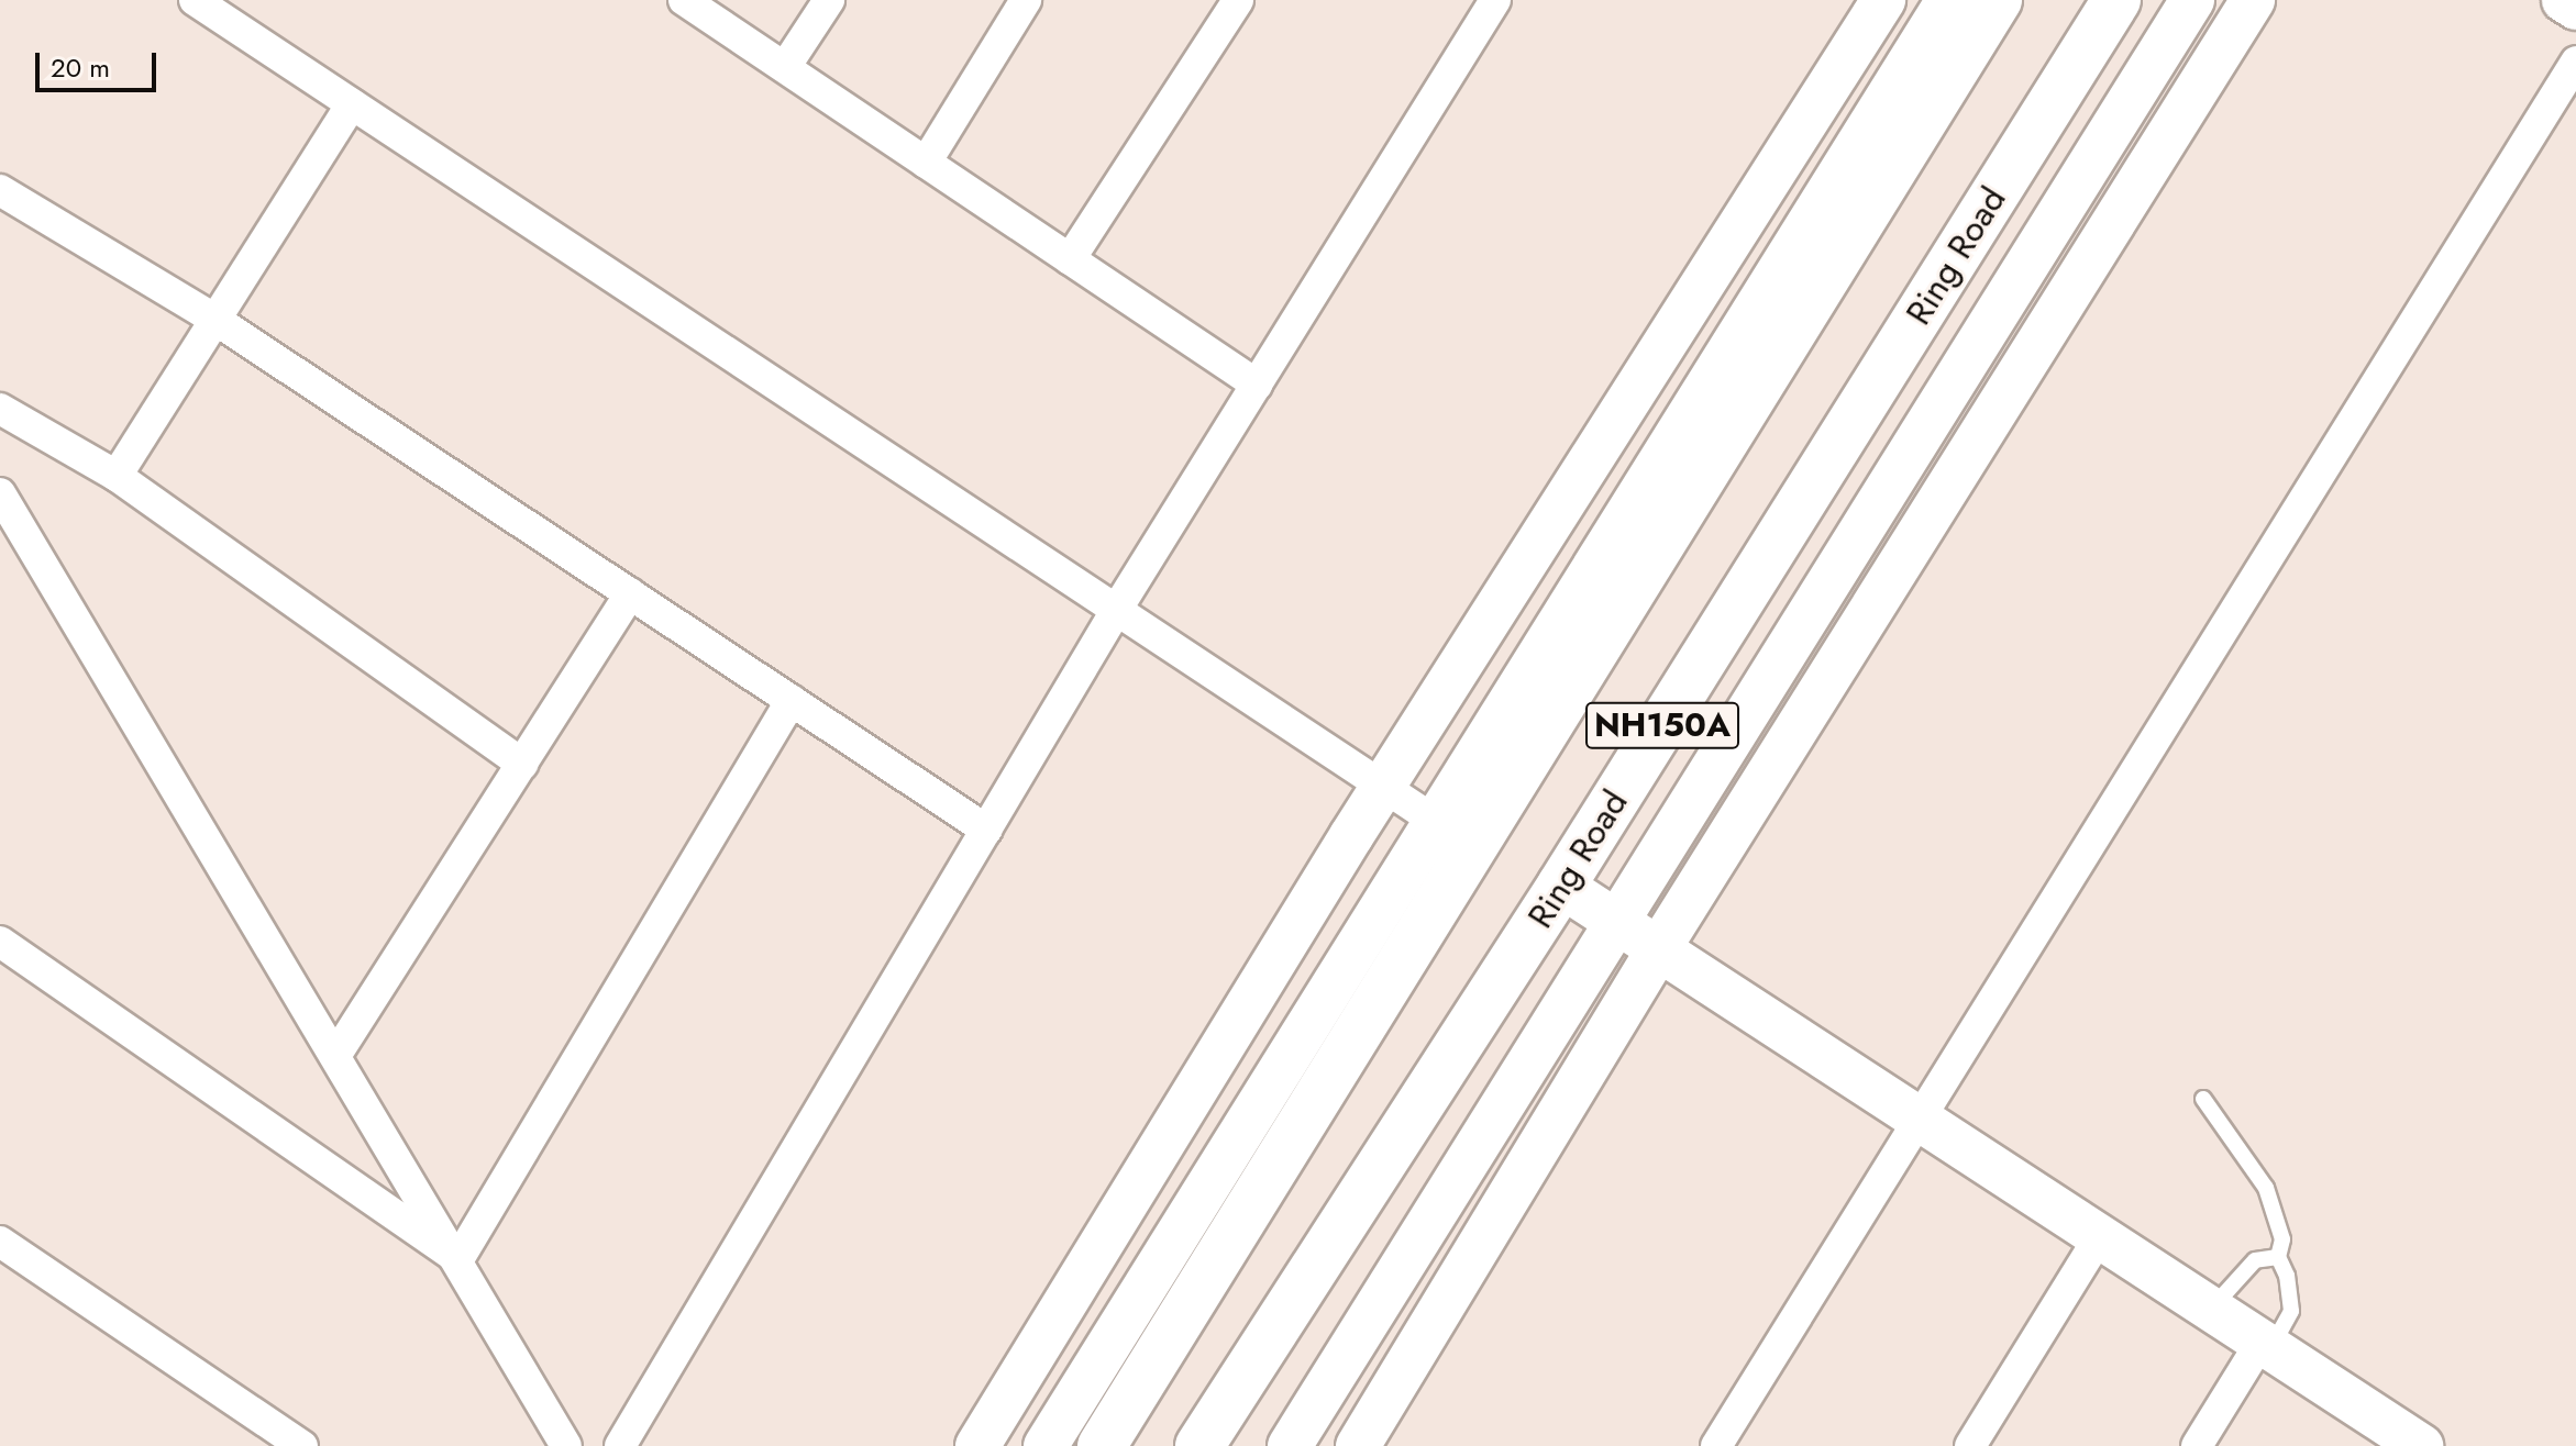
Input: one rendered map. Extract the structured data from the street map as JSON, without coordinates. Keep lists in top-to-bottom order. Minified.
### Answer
{"streets":{"highway":["Ring Road","NH150A"]},"scale_bar":"20 m"}
